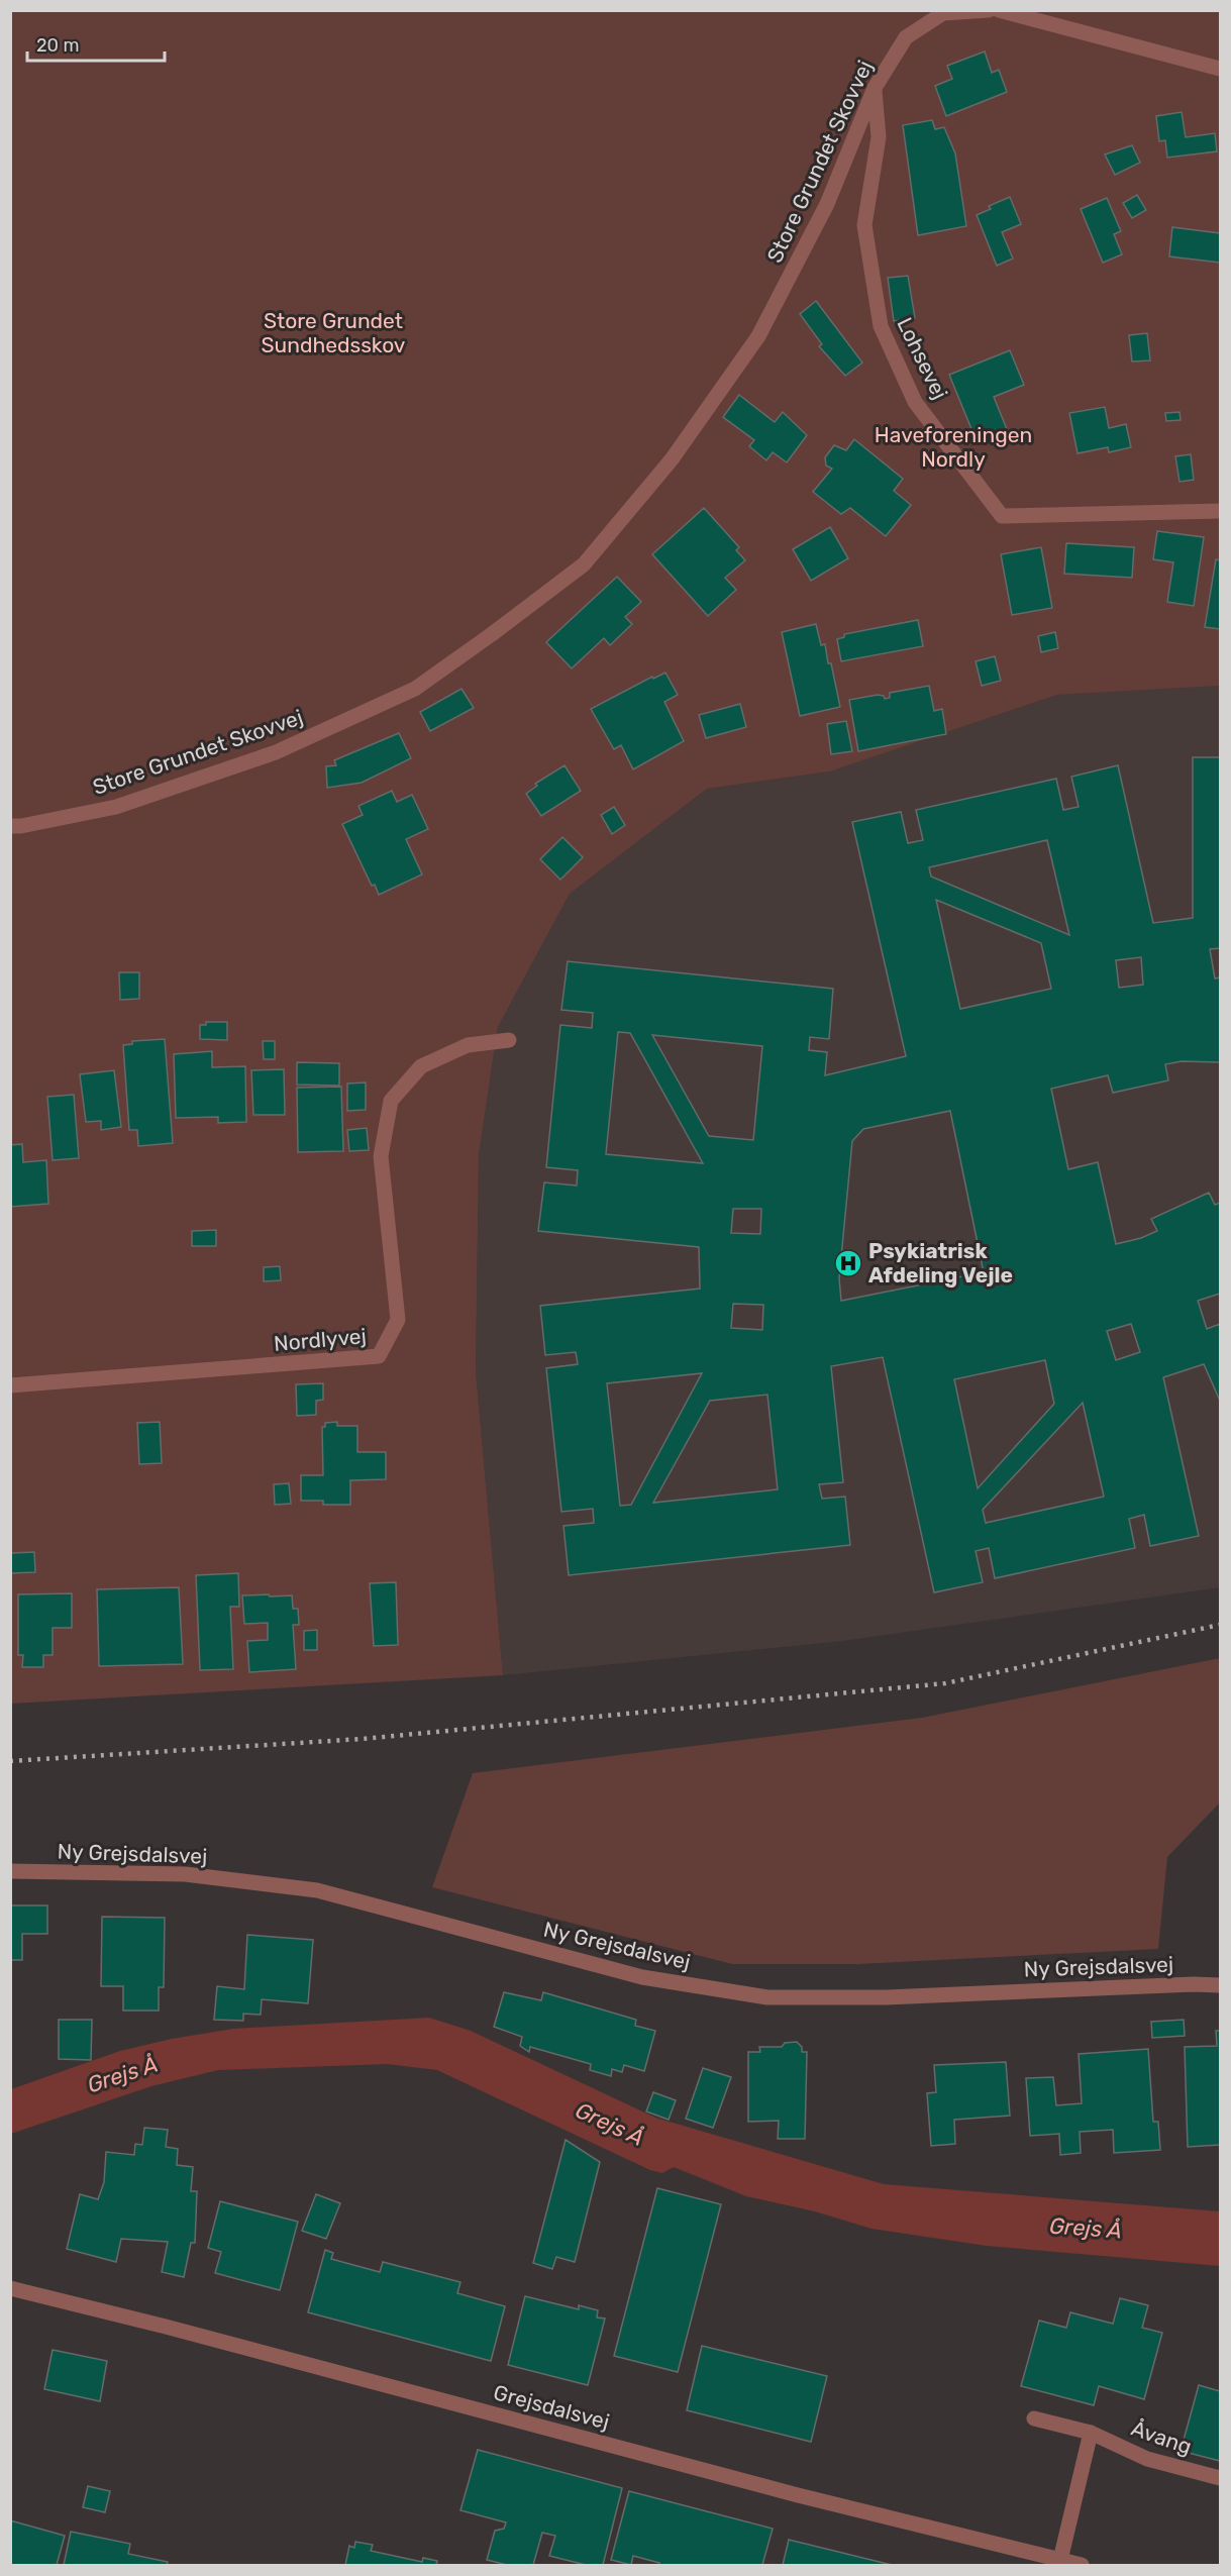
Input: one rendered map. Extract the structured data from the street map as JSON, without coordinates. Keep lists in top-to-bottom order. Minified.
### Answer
{"streets":{"street":["Store Grundet Skovvej","Lohsevej","Nordlyvej","Ny Grejsdalsvej","Grejsdalsvej","Åvang"]},"crossings":[["Store Grundet Skovvej","Lohsevej"]],"water":["Grejs Å"],"parks":["Store Grundet Sundhedsskov","Haveforeningen Nordly"],"places":{"hospital":["Psykiatrisk Afdeling Vejle"]},"scale_bar":"20 m"}
